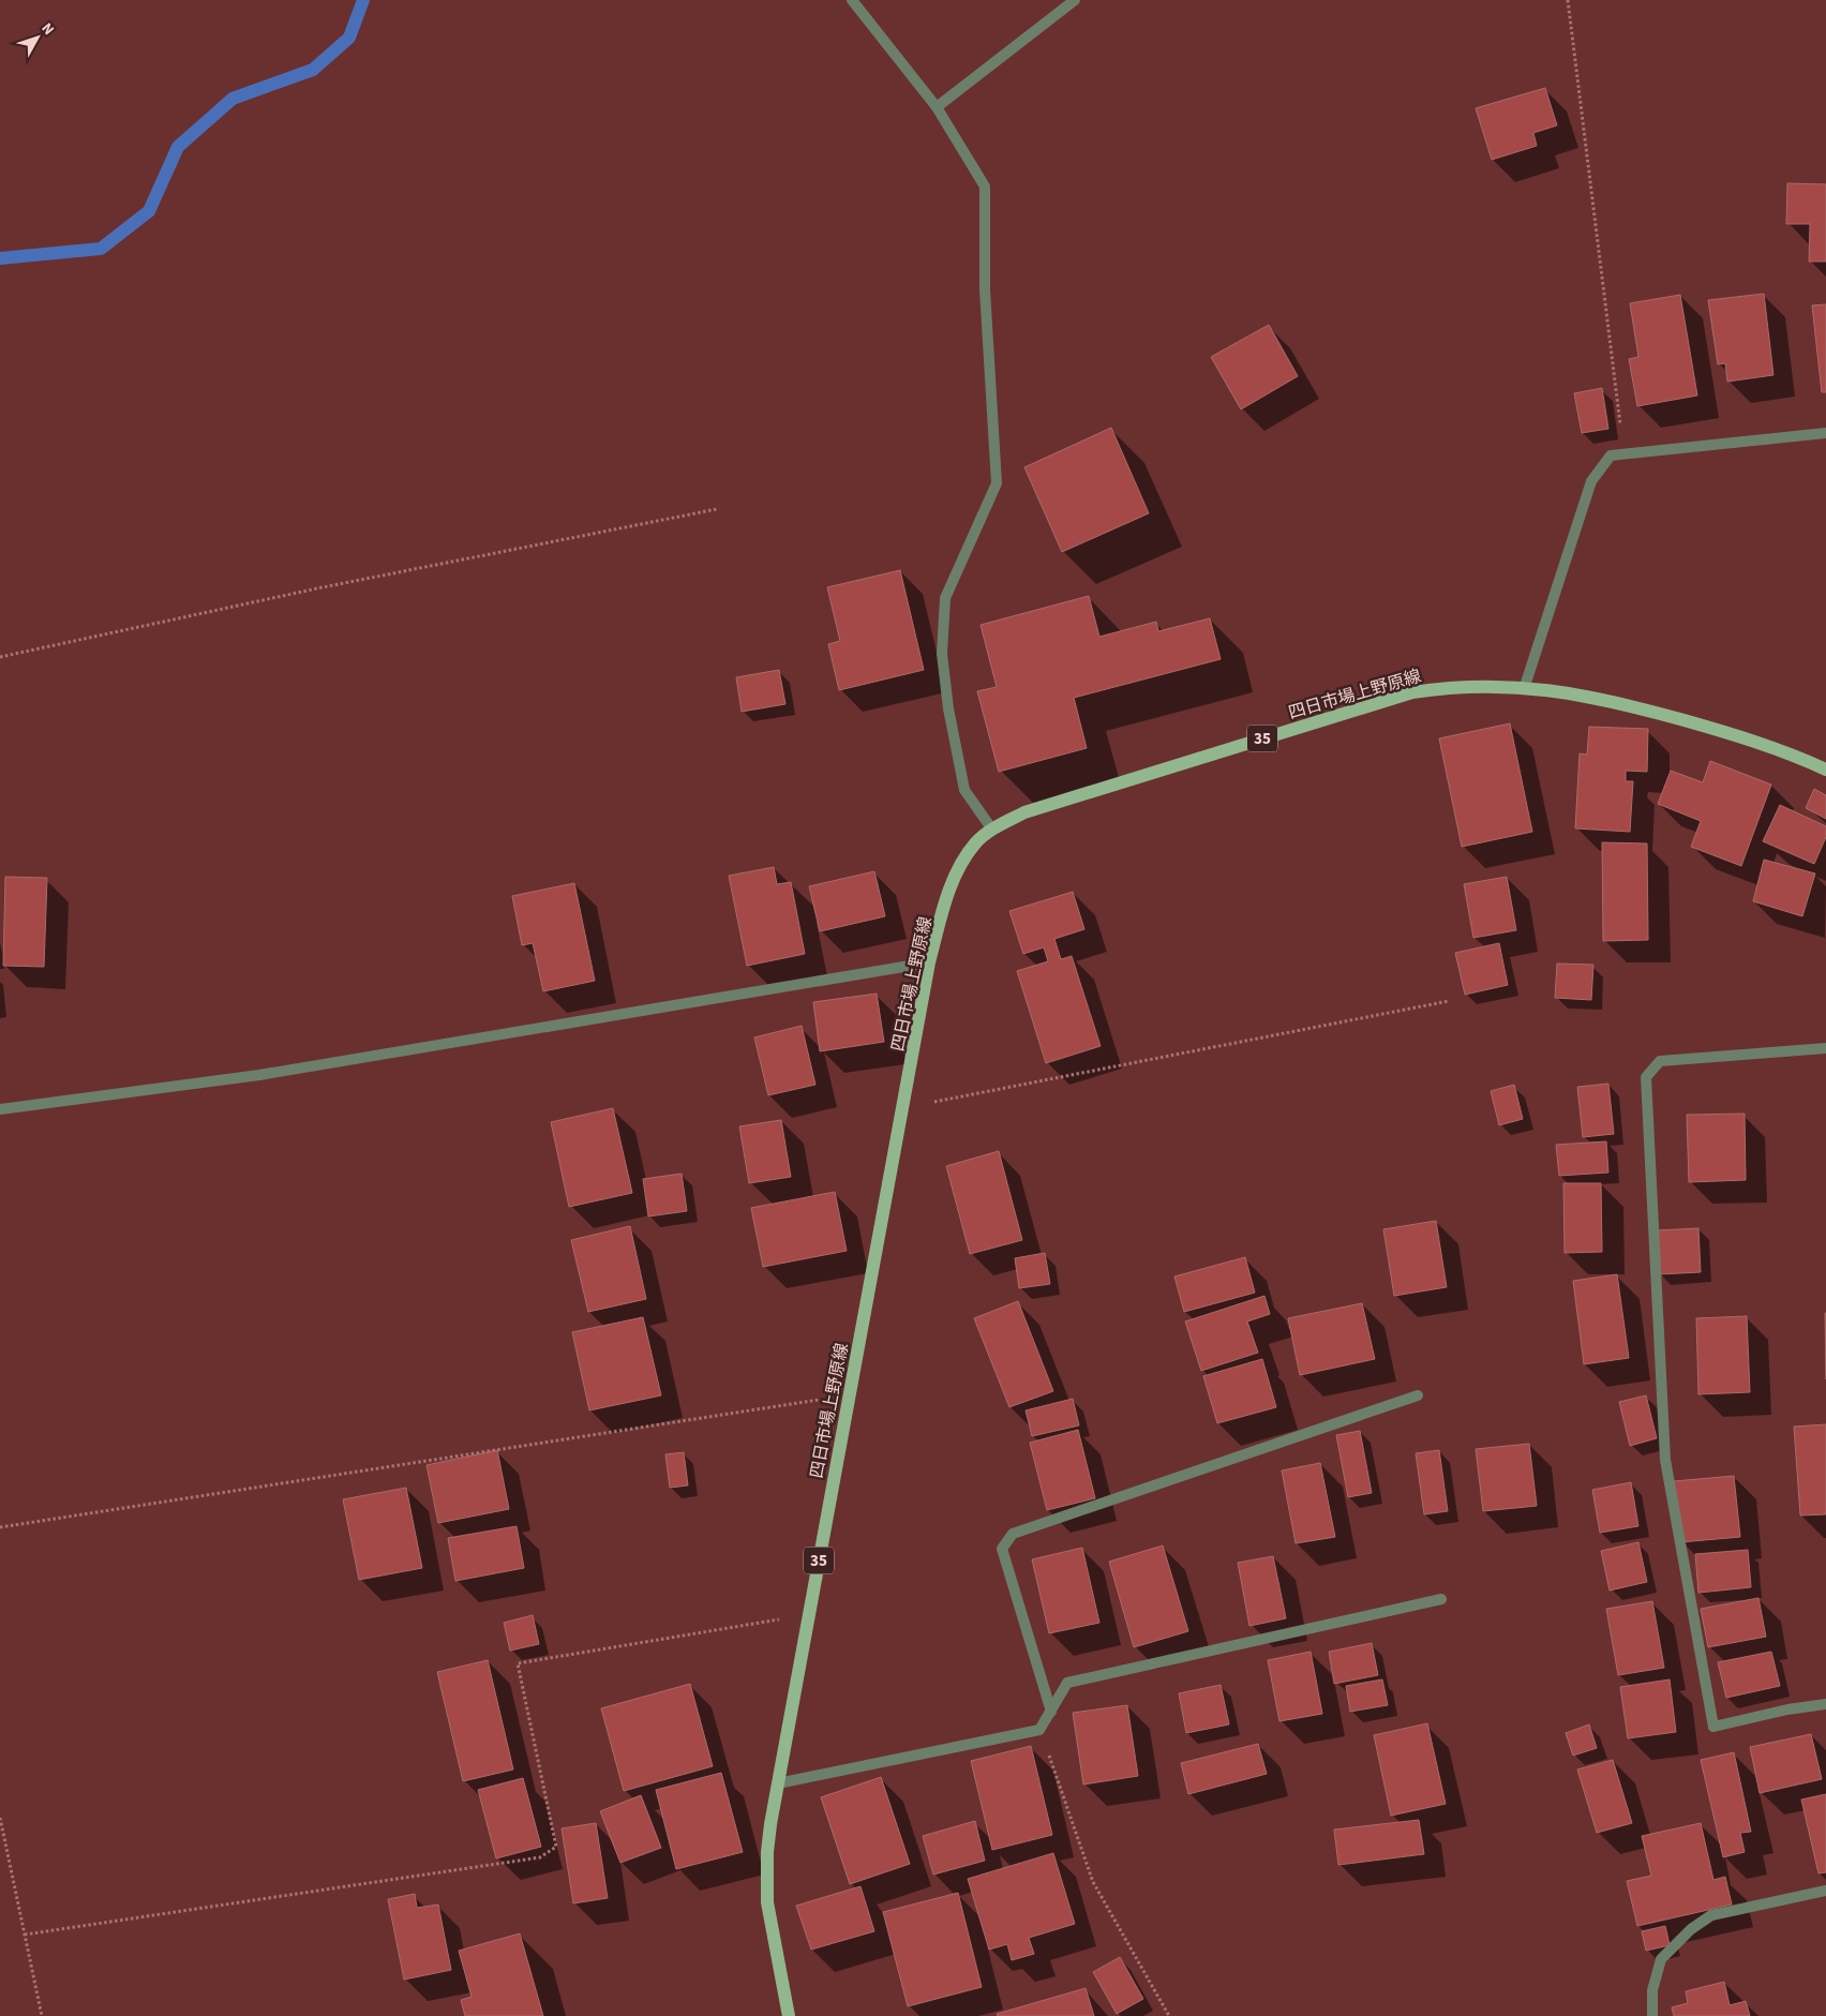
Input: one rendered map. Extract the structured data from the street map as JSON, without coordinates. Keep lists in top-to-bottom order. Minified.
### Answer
{"streets":{"main road":["四日市場上野原線","35"]},"north":"top right"}
